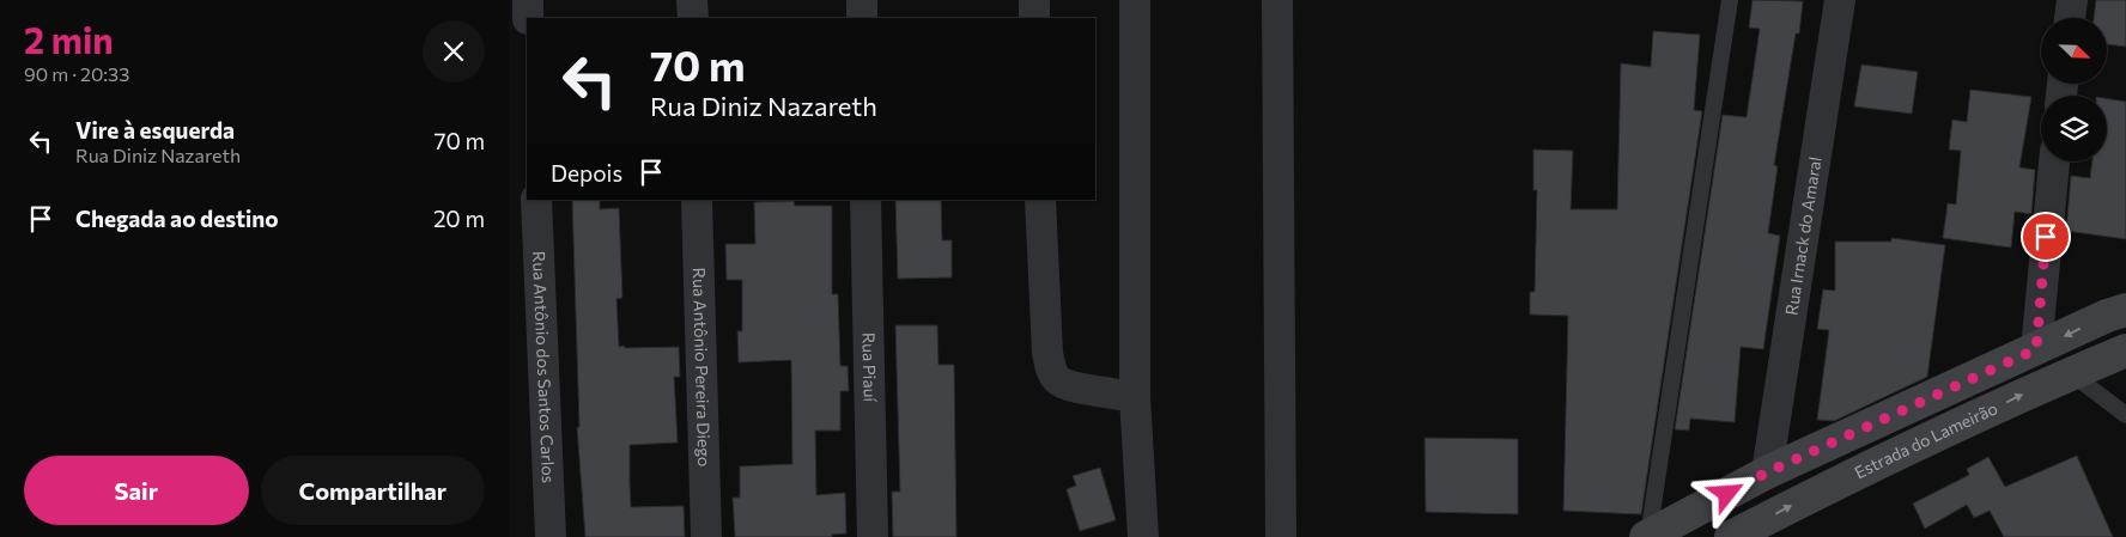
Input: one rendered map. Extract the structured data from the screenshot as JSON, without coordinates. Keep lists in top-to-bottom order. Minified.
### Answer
{"streets":{"main road":["Estrada do Lameirão"],"street":["Rua Irnack do Amaral","Rua Antônio dos Santos Carlos","Rua Antônio Pereira Diego","Rua Piauí"]},"north":"bottom right","page":{"heading":["2 min","90 m · 20:33"],"turn":["70 m","Rua Diniz Nazareth"],"list":[{"name":"Vire à esquerda","note":"Rua Diniz Nazareth","value":"70 m"},{"name":"Chegada ao destino","value":"20 m"}],"then":"Depois","buttons":["Sair","Compartilhar"]}}
